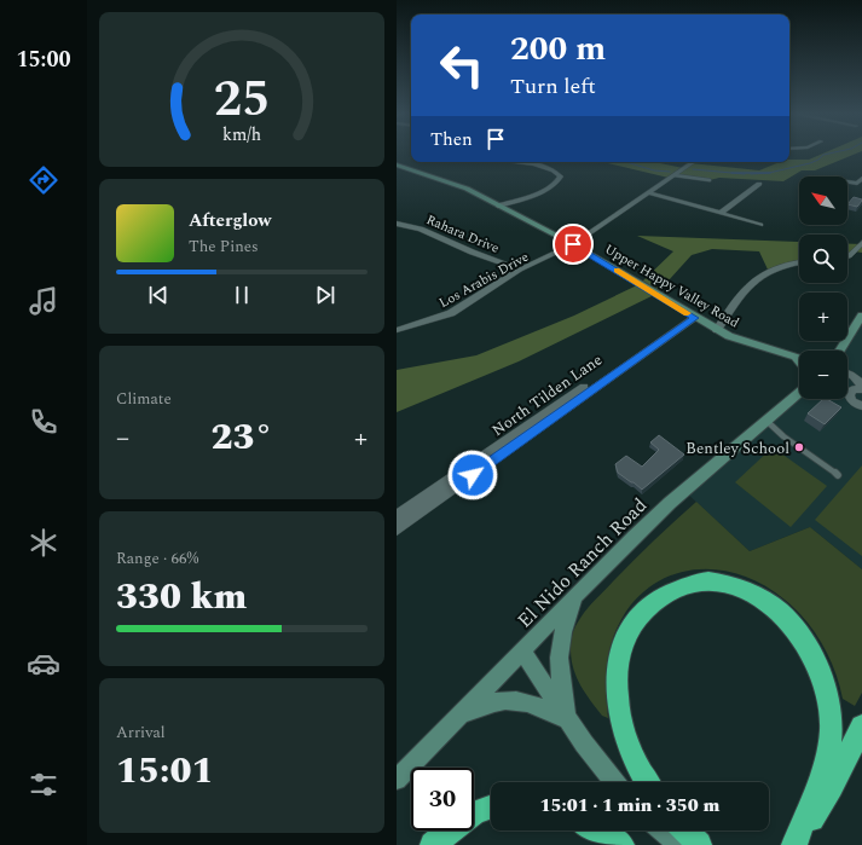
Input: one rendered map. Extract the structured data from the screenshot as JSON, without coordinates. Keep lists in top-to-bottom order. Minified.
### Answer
{"streets":{"street":["Rahara Drive","Los Arabis Drive","Upper Happy Valley Road","North Tilden Lane","El Nido Ranch Road"]},"crossings":[["Rahara Drive","Los Arabis Drive"],["Los Arabis Drive","Upper Happy Valley Road"],["Upper Happy Valley Road","North Tilden Lane"]],"places":["Bentley School"],"north":"top left","page":{"tabs":"15:00","turn":["200 m","Turn left"],"then":"Then","map_buttons":["+","−"],"song":["Afterglow","The Pines"],"tile":["Climate",["Range · 66%","330 km"],["Arrival","15:01"]],"heat":["−","23°","+"],"limit":"30","trip":"15:01 · 1 min · 350 m","gauge":["25","km/h"]}}
